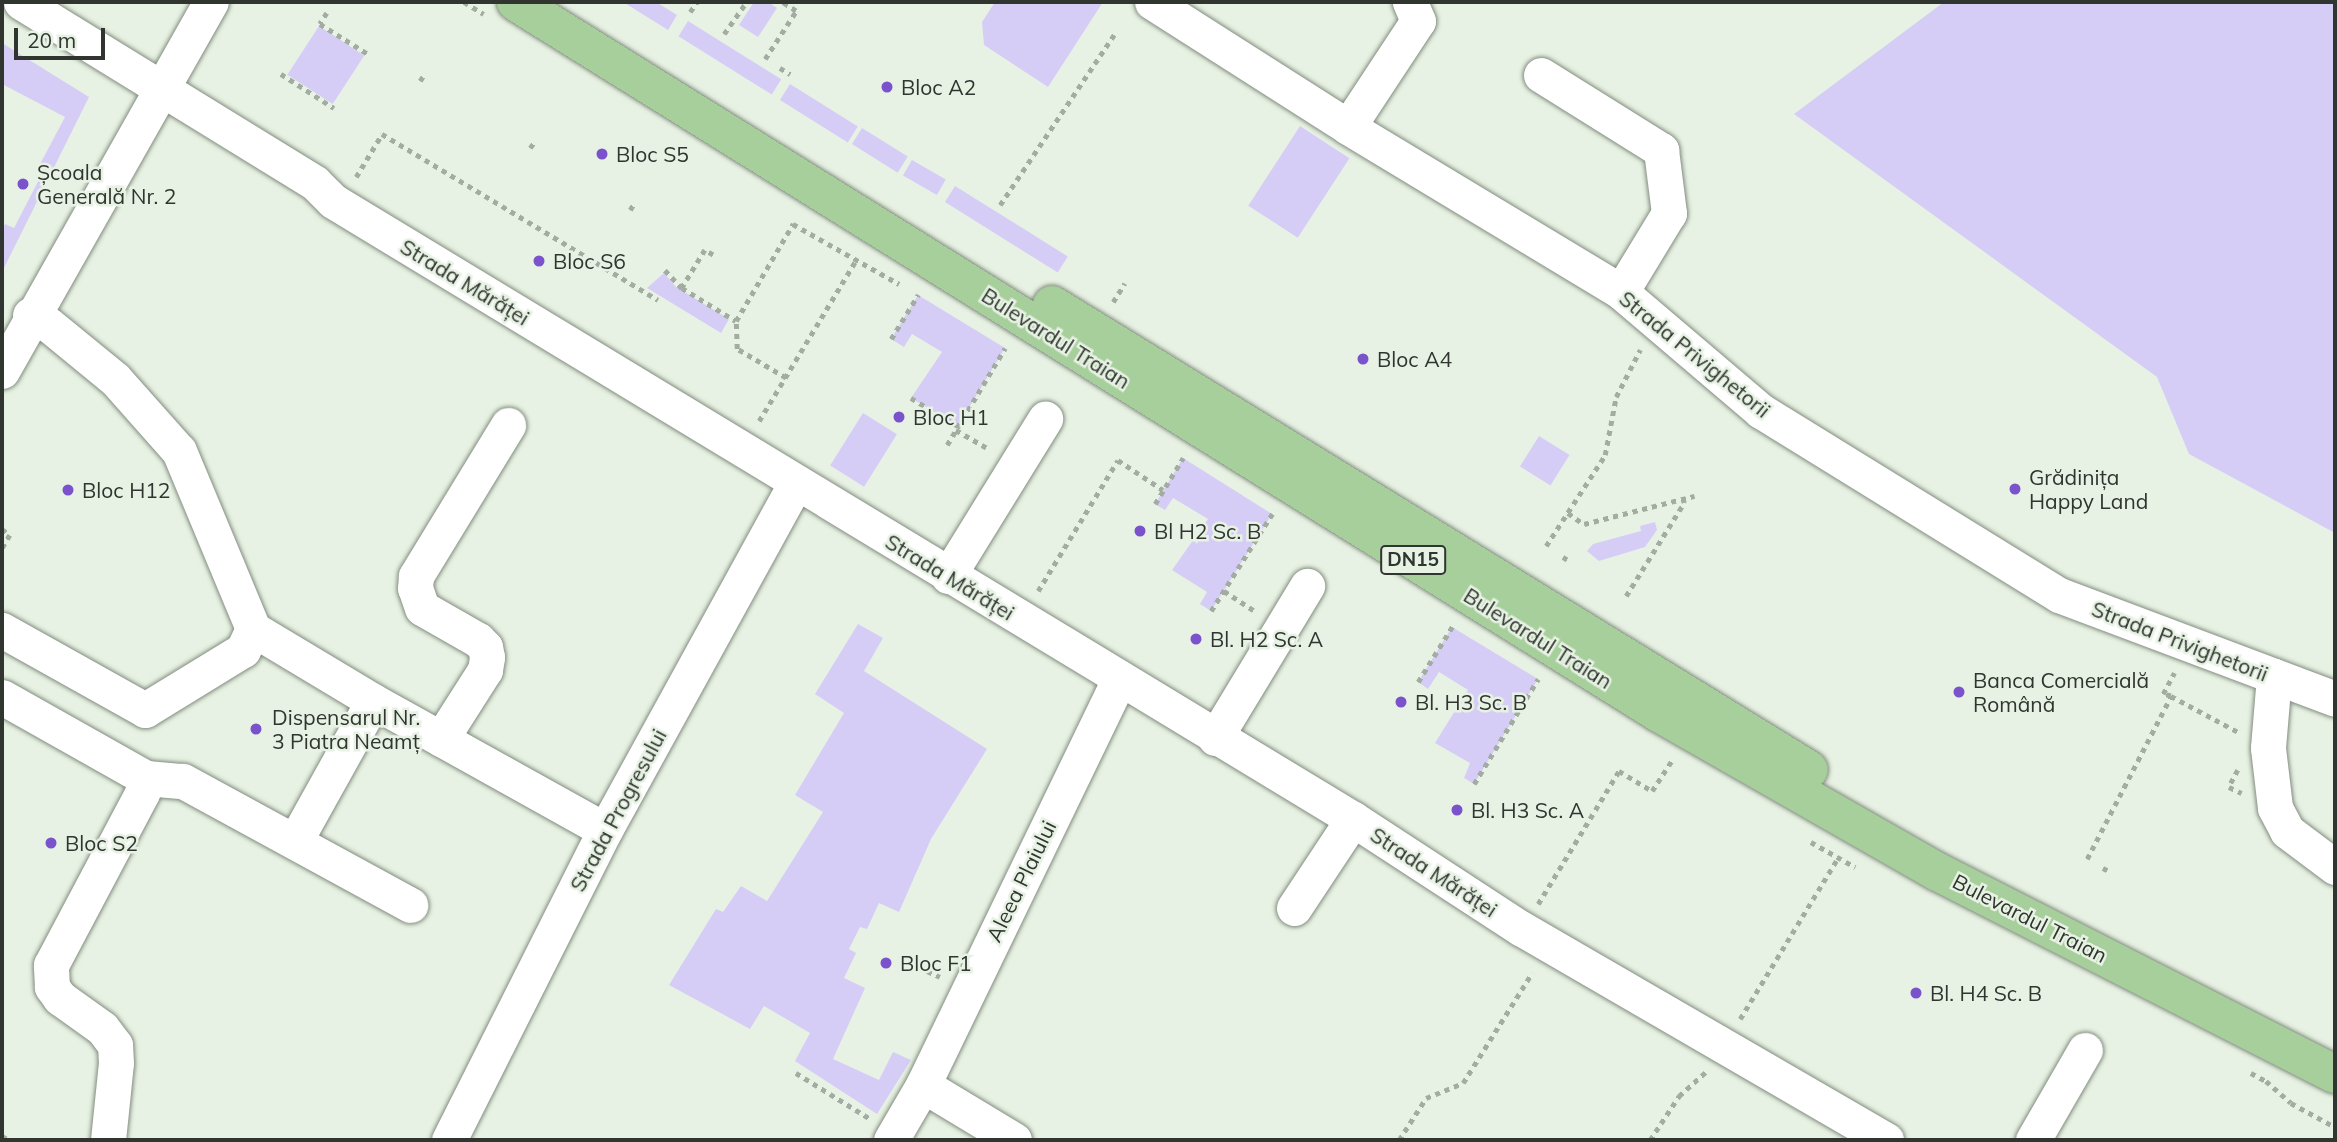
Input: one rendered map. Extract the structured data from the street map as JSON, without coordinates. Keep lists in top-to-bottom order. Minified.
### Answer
{"streets":{"main road":["Bulevardul Traian","DN15"],"street":["Strada Mărăței","Strada Privighetorii","Strada Progresului","Aleea Plaiului"]},"crossings":[["Strada Mărăței","Strada Progresului"],["Strada Mărăței","Aleea Plaiului"]],"places":["Bloc A2","Bloc S5","Școala Generală Nr. 2","Bloc S6","Bloc A4","Bloc H1","Grădinița Happy Land","Bloc H12","Bl H2 Sc. B","Bl. H2 Sc. A","Banca Comercială Română","Bl. H3 Sc. B","Dispensarul Nr. 3 Piatra Neamț","Bl. H3 Sc. A","Bloc S2","Bloc F1","Bl. H4 Sc. B"],"scale_bar":"20 m"}
